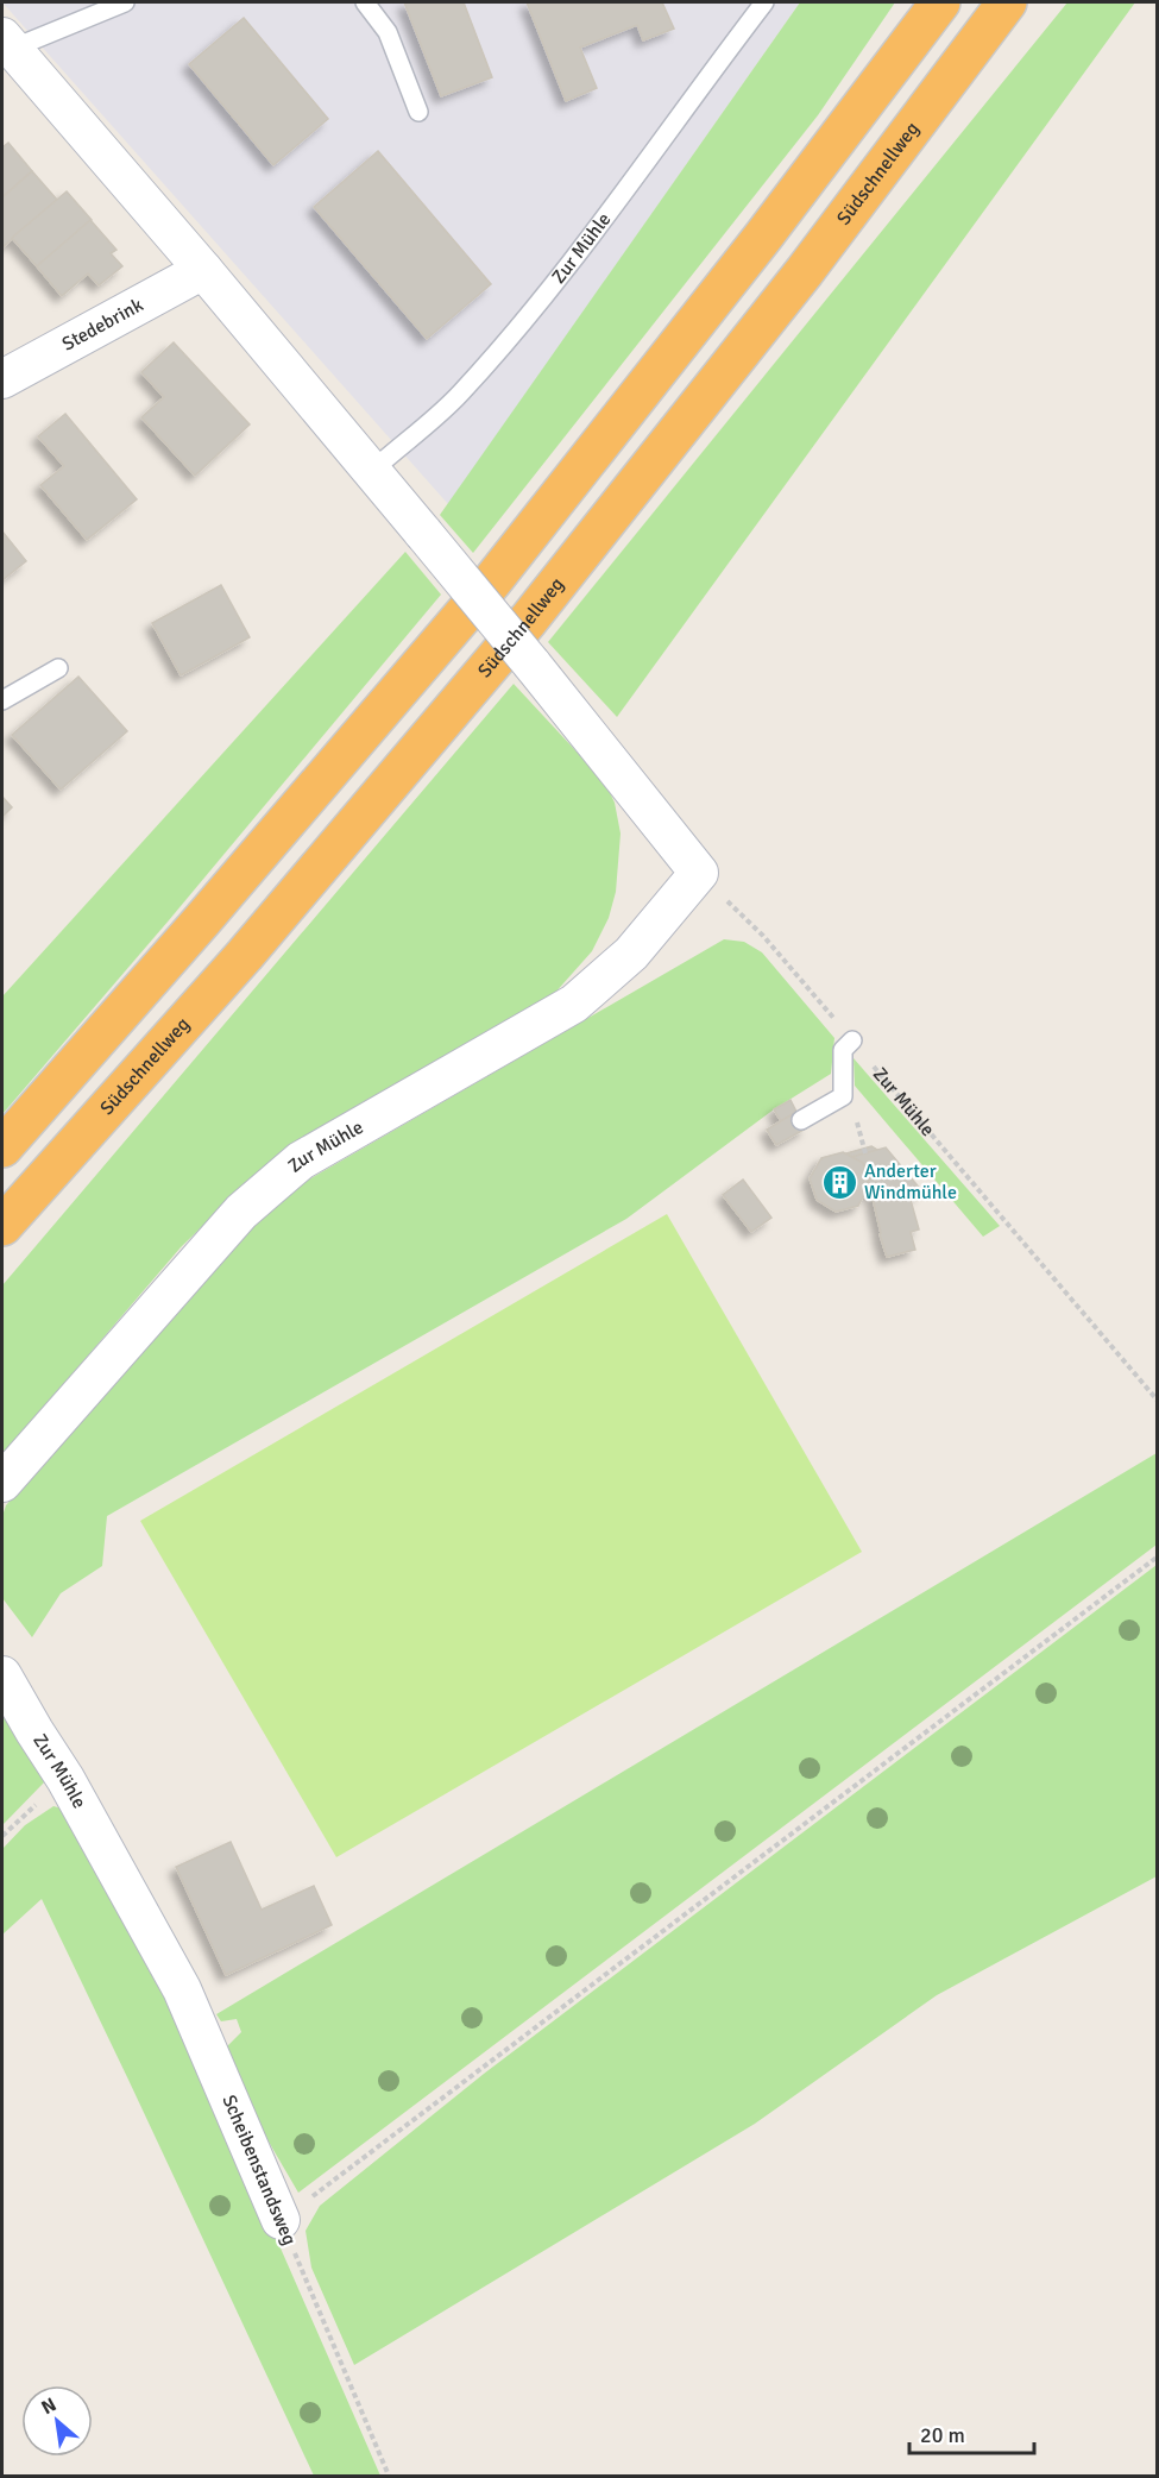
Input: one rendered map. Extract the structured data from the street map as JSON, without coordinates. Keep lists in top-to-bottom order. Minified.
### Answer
{"streets":{"highway":["Südschnellweg"],"street":["Zur Mühle","Stedebrink","Scheibenstandsweg"]},"crossings":[["Zur Mühle","Scheibenstandsweg"]],"places":{"building":["Anderter Windmühle"]},"scale_bar":"20 m","north":"top left"}
